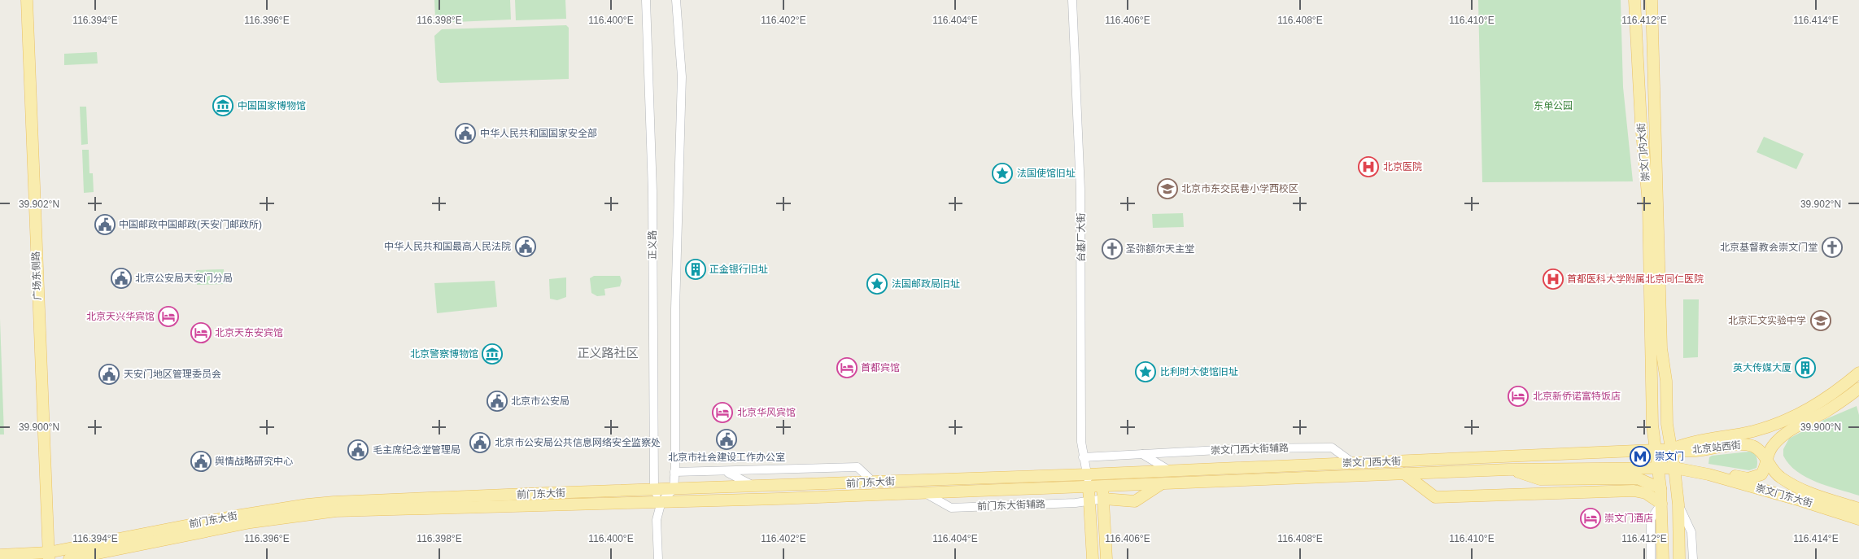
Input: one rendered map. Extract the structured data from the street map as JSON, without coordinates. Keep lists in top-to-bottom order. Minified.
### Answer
{"streets":{"main road":["崇文门内大街","广场东侧路","北京站西街","崇文门西大街","前门东大街","崇文门东大街"],"street":["台基厂大街","正义路","崇文门西大街辅路","前门东大街辅路"]},"crossings":[["崇文门内大街","北京站西街"],["崇文门内大街","崇文门西大街"],["崇文门内大街","崇文门东大街"],["台基厂大街","崇文门西大街辅路"],["台基厂大街","崇文门西大街"],["台基厂大街","前门东大街"],["正义路","前门东大街"],["广场东侧路","前门东大街"],["北京站西街","崇文门西大街"],["北京站西街","崇文门东大街"],["崇文门西大街辅路","崇文门西大街"],["崇文门西大街","前门东大街"],["崇文门西大街","崇文门东大街"],["前门东大街","前门东大街辅路"]],"districts":["正义路社区"],"parks":["东单公园"],"places":{"museum":["中国国家博物馆","北京警察博物馆"],"public building":["中华人民共和国国家安全部","中国邮政中国邮政(天安门邮政所)","中华人民共和国最高人民法院","北京公安局天安门分局","天安门地区管理委员会","北京市公安局","北京市社会建设工作办公室","北京市公安局公共信息网络安全监察处","毛主席纪念堂管理局","舆情战略研究中心"],"hospital":["北京医院","首都医科大学附属北京同仁医院"],"place":["法国使馆旧址","法国邮政局旧址","比利时大使馆旧址"],"school or university":["北京市东交民巷小学西校区","北京汇文实验中学"],"church":["北京基督教会崇文门堂","圣弥额尔天主堂"],"building":["正金银行旧址","英大传媒大厦"],"hotel":["北京天兴华宾馆","北京天东安宾馆","首都宾馆","北京新侨诺富特饭店","北京华风宾馆","崇文门酒店"],"metro station":["崇文门"]},"coordinates":["116.394°E","116.396°E","116.398°E","116.400°E","116.402°E","116.404°E","116.406°E","116.408°E","116.410°E","116.412°E","116.414°E","39.902°N","39.900°N"]}
